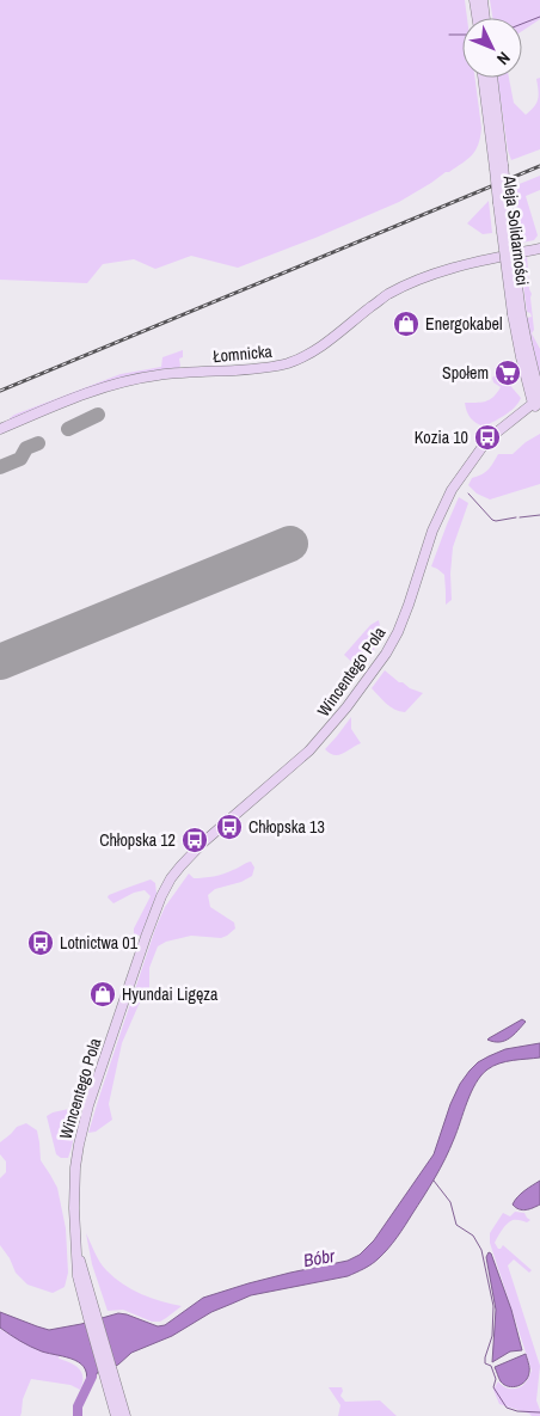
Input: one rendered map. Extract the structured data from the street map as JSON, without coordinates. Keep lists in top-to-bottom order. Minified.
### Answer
{"streets":{"main road":["Aleja Solidarności","Łomnicka","Wincentego Pola"]},"crossings":[["Aleja Solidarności","Wincentego Pola"]],"water":["Bóbr"],"places":{"shop":["Energokabel","Hyundai Ligęza"],"supermarket":["Społem"],"bus stop":["Kozia 10","Chłopska 13","Chłopska 12","Lotnictwa 01"]},"north":"bottom right"}
